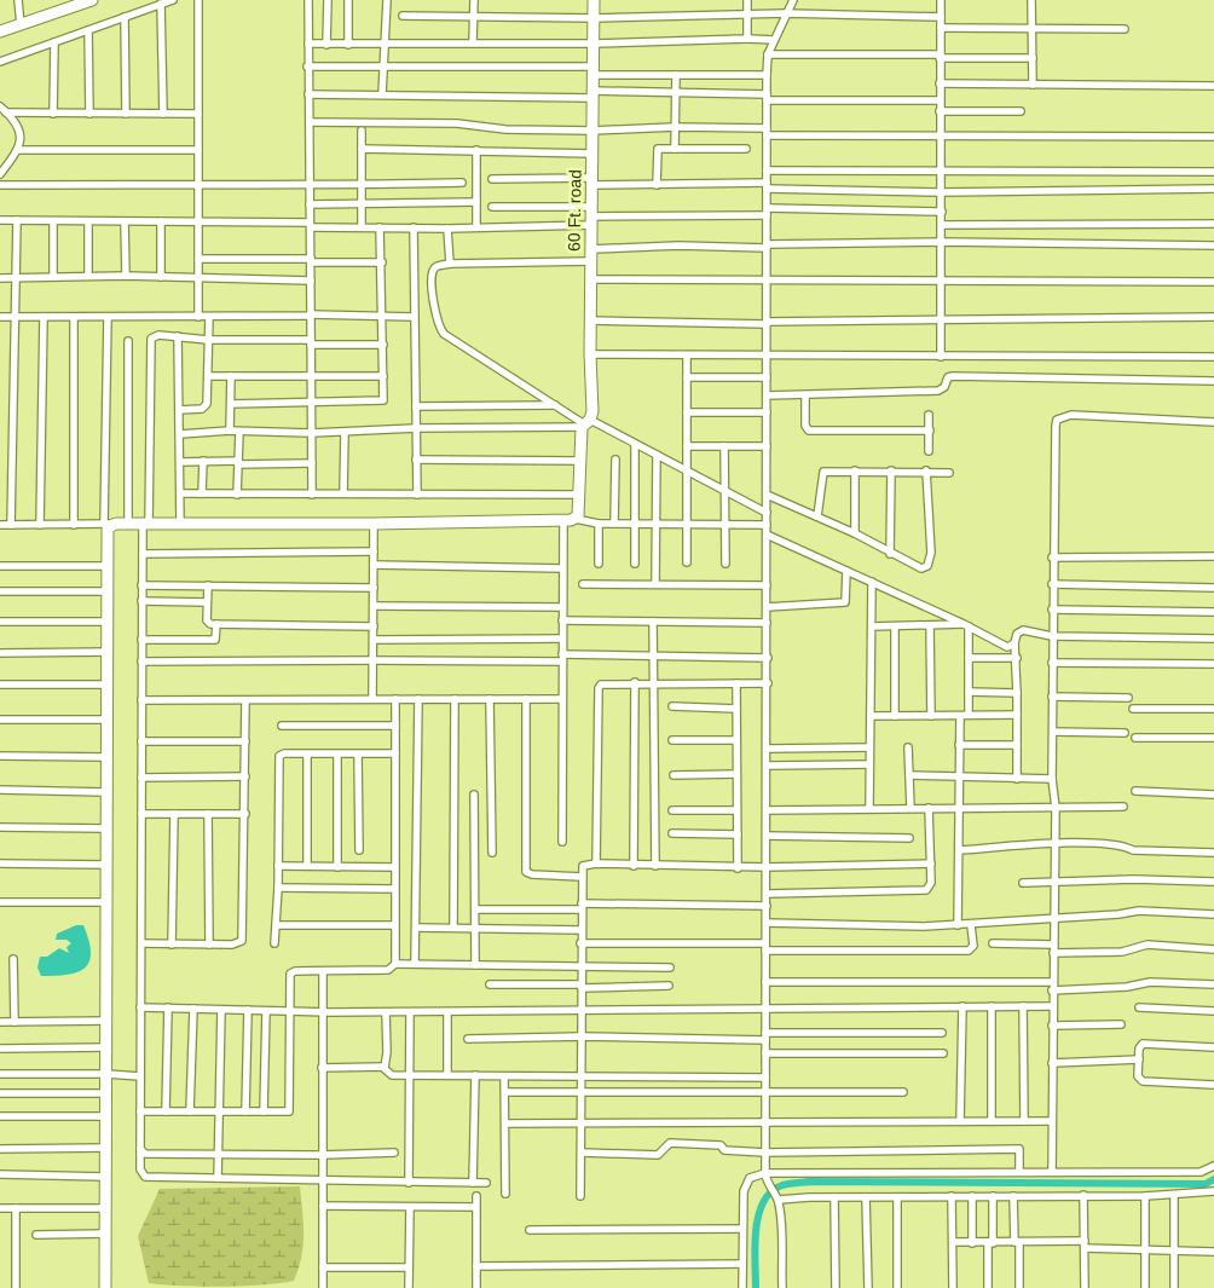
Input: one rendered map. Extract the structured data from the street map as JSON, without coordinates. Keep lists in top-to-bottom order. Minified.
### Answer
{"streets":{"street":["60 Ft. road"]}}
